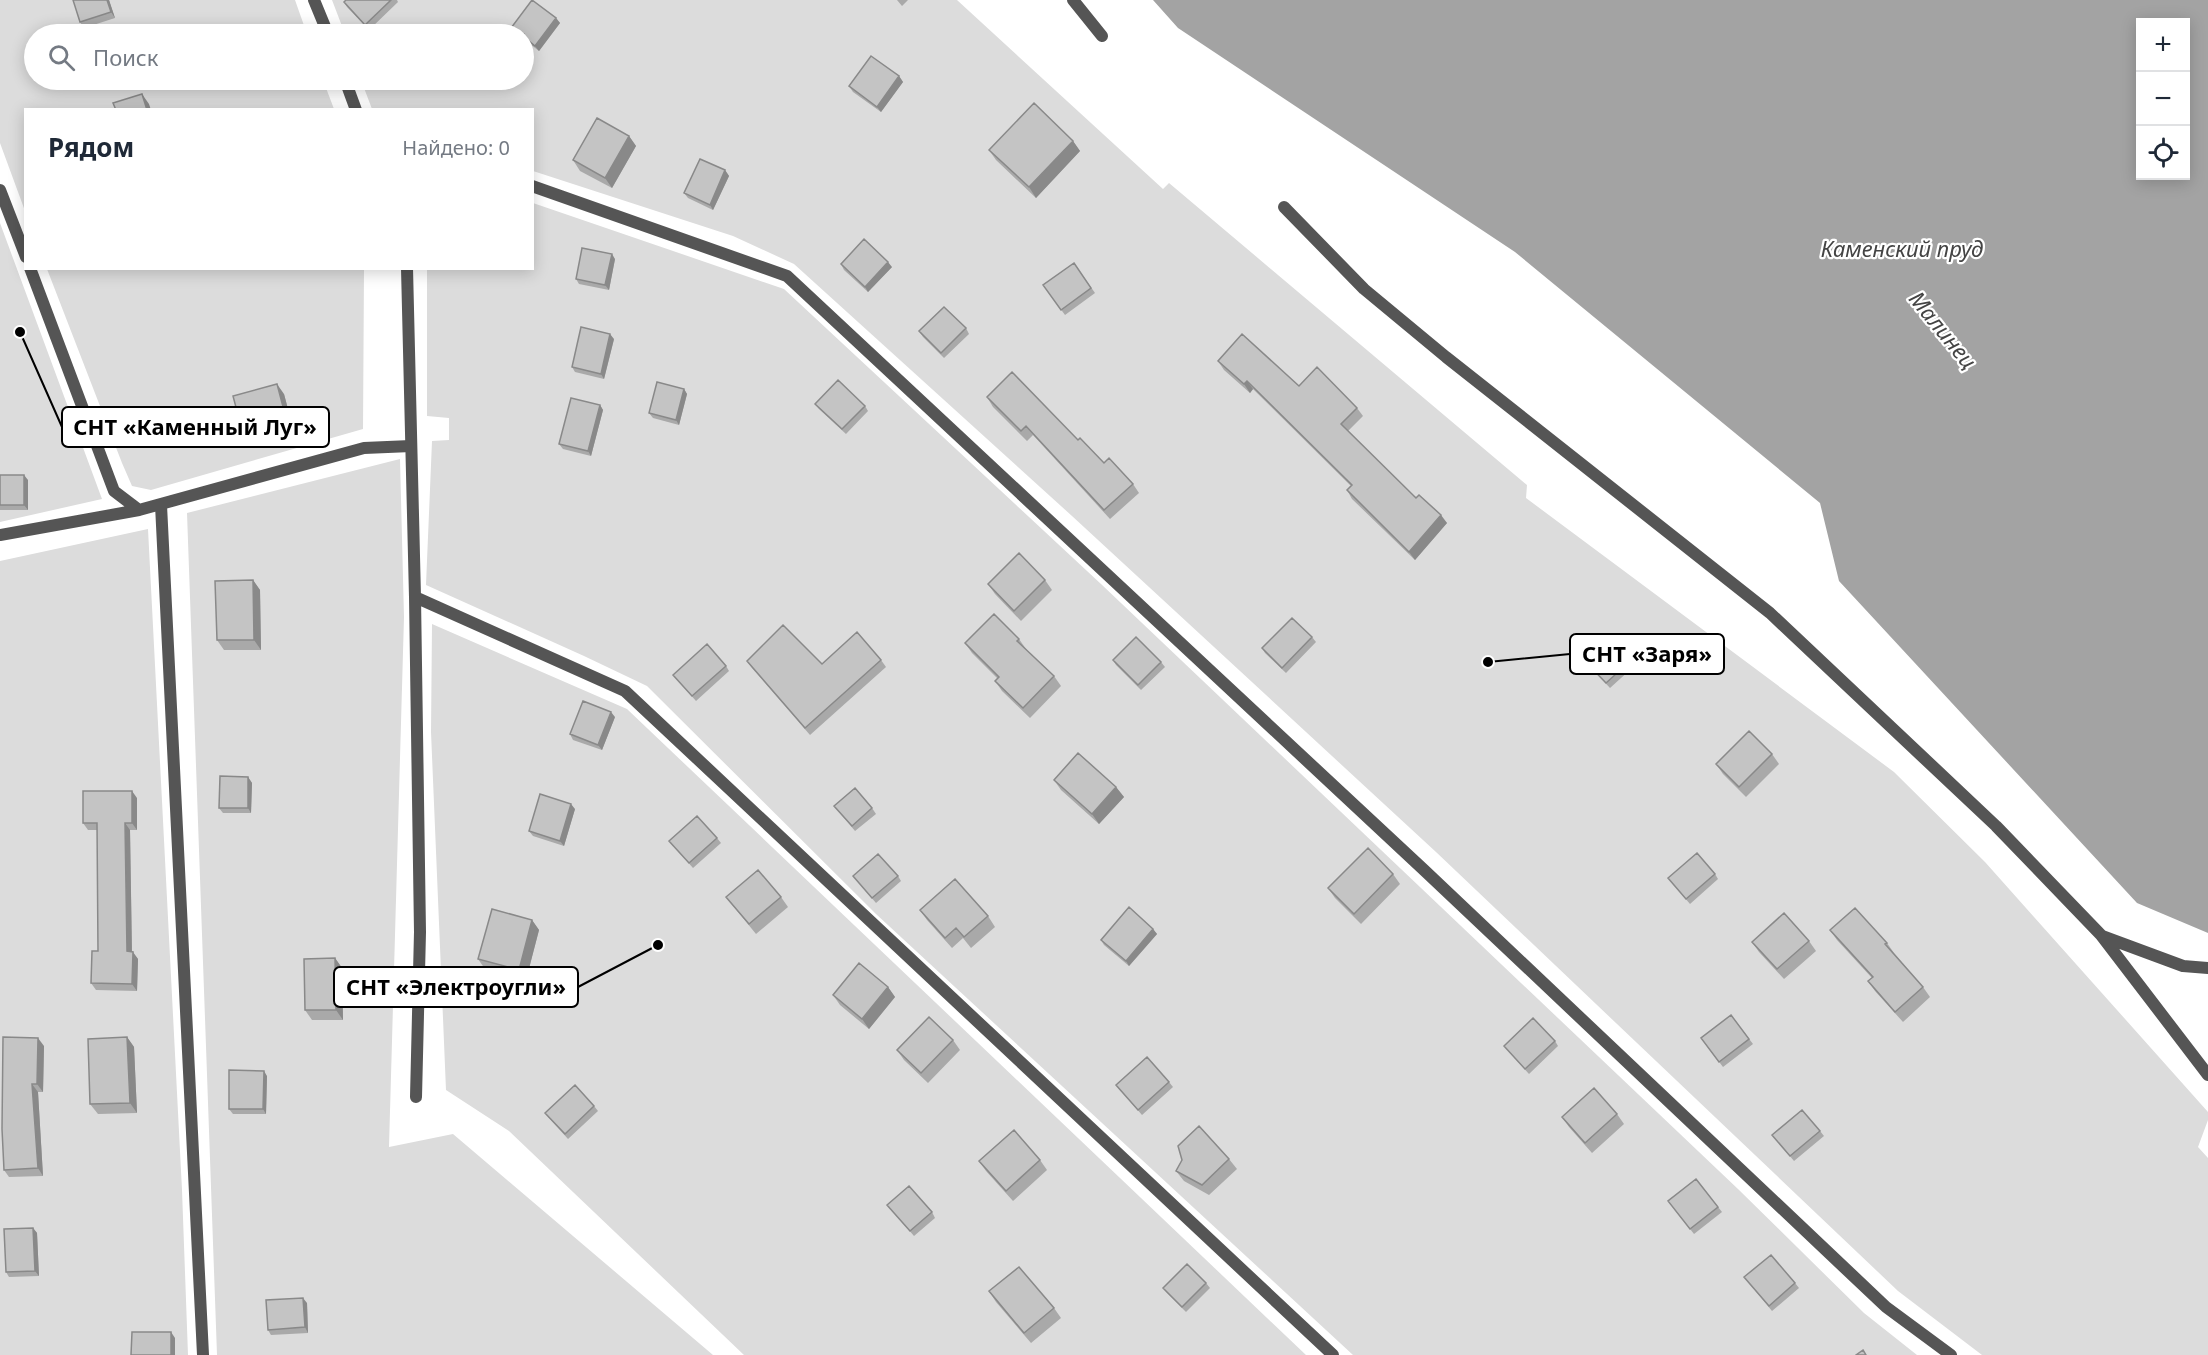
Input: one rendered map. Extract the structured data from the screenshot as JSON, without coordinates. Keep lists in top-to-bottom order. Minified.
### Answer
{"water":["Каменский пруд","Малинец"],"places":["СНТ «Каменный Луг»","СНТ «Заря»","СНТ «Электроугли»"],"page":{"map_buttons":["+","−"],"search":"Поиск","heading":["Рядом","Найдено: 0"]}}
